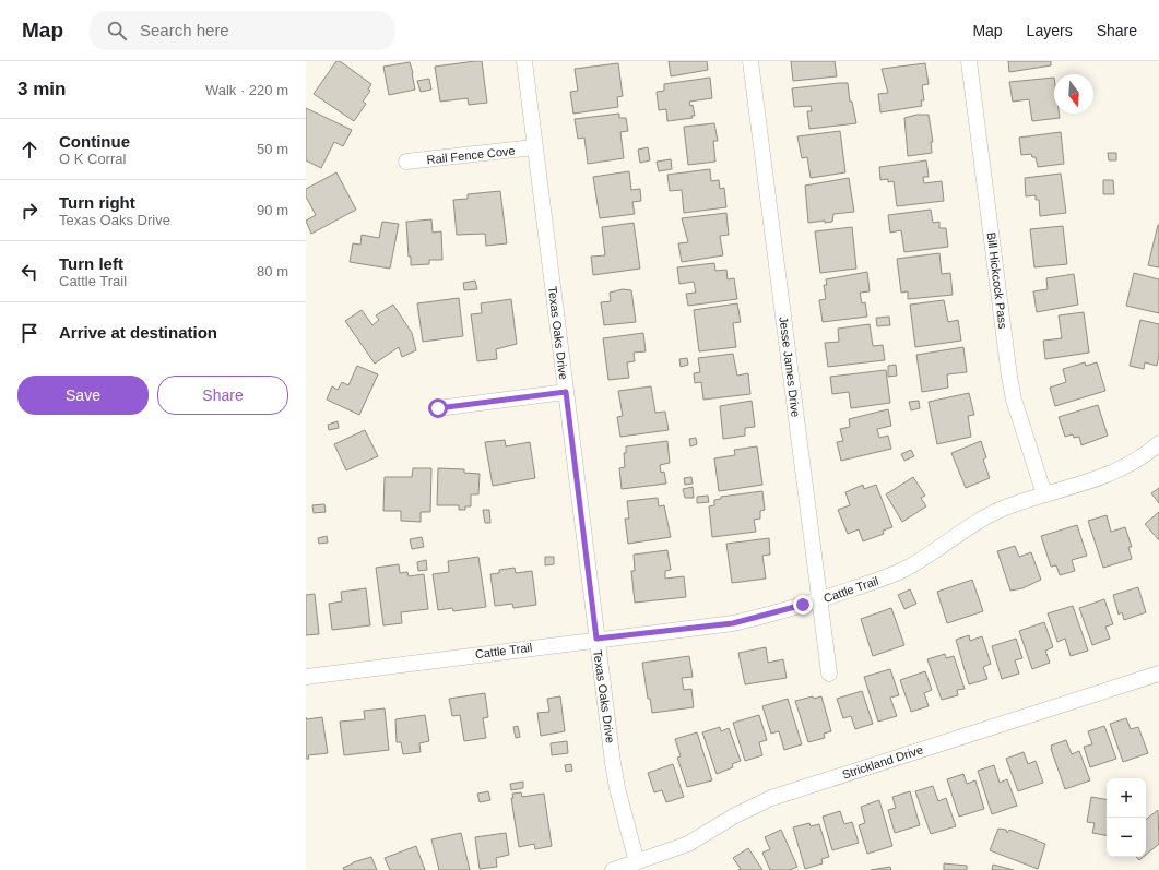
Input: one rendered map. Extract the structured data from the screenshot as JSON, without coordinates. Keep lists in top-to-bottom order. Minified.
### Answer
{"streets":{"street":["Rail Fence Cove","Bill Hickcock Pass","Texas Oaks Drive","Jesse James Drive","Cattle Trail","Strickland Drive"]},"crossings":[["Rail Fence Cove","Texas Oaks Drive"],["Bill Hickcock Pass","Cattle Trail"],["Texas Oaks Drive","Cattle Trail"],["Texas Oaks Drive","Strickland Drive"],["Jesse James Drive","Cattle Trail"]],"north":"bottom","page":{"header":"Map","search":"Search here","nav":["Map","Layers","Share"],"heading":["3 min","Walk · 220 m"],"list":[["Continue","O K Corral","50 m"],["Turn right","Texas Oaks Drive","90 m"],["Turn left","Cattle Trail","80 m"],"Arrive at destination"],"buttons":["Save","Share"],"map_buttons":["+","−"]}}
